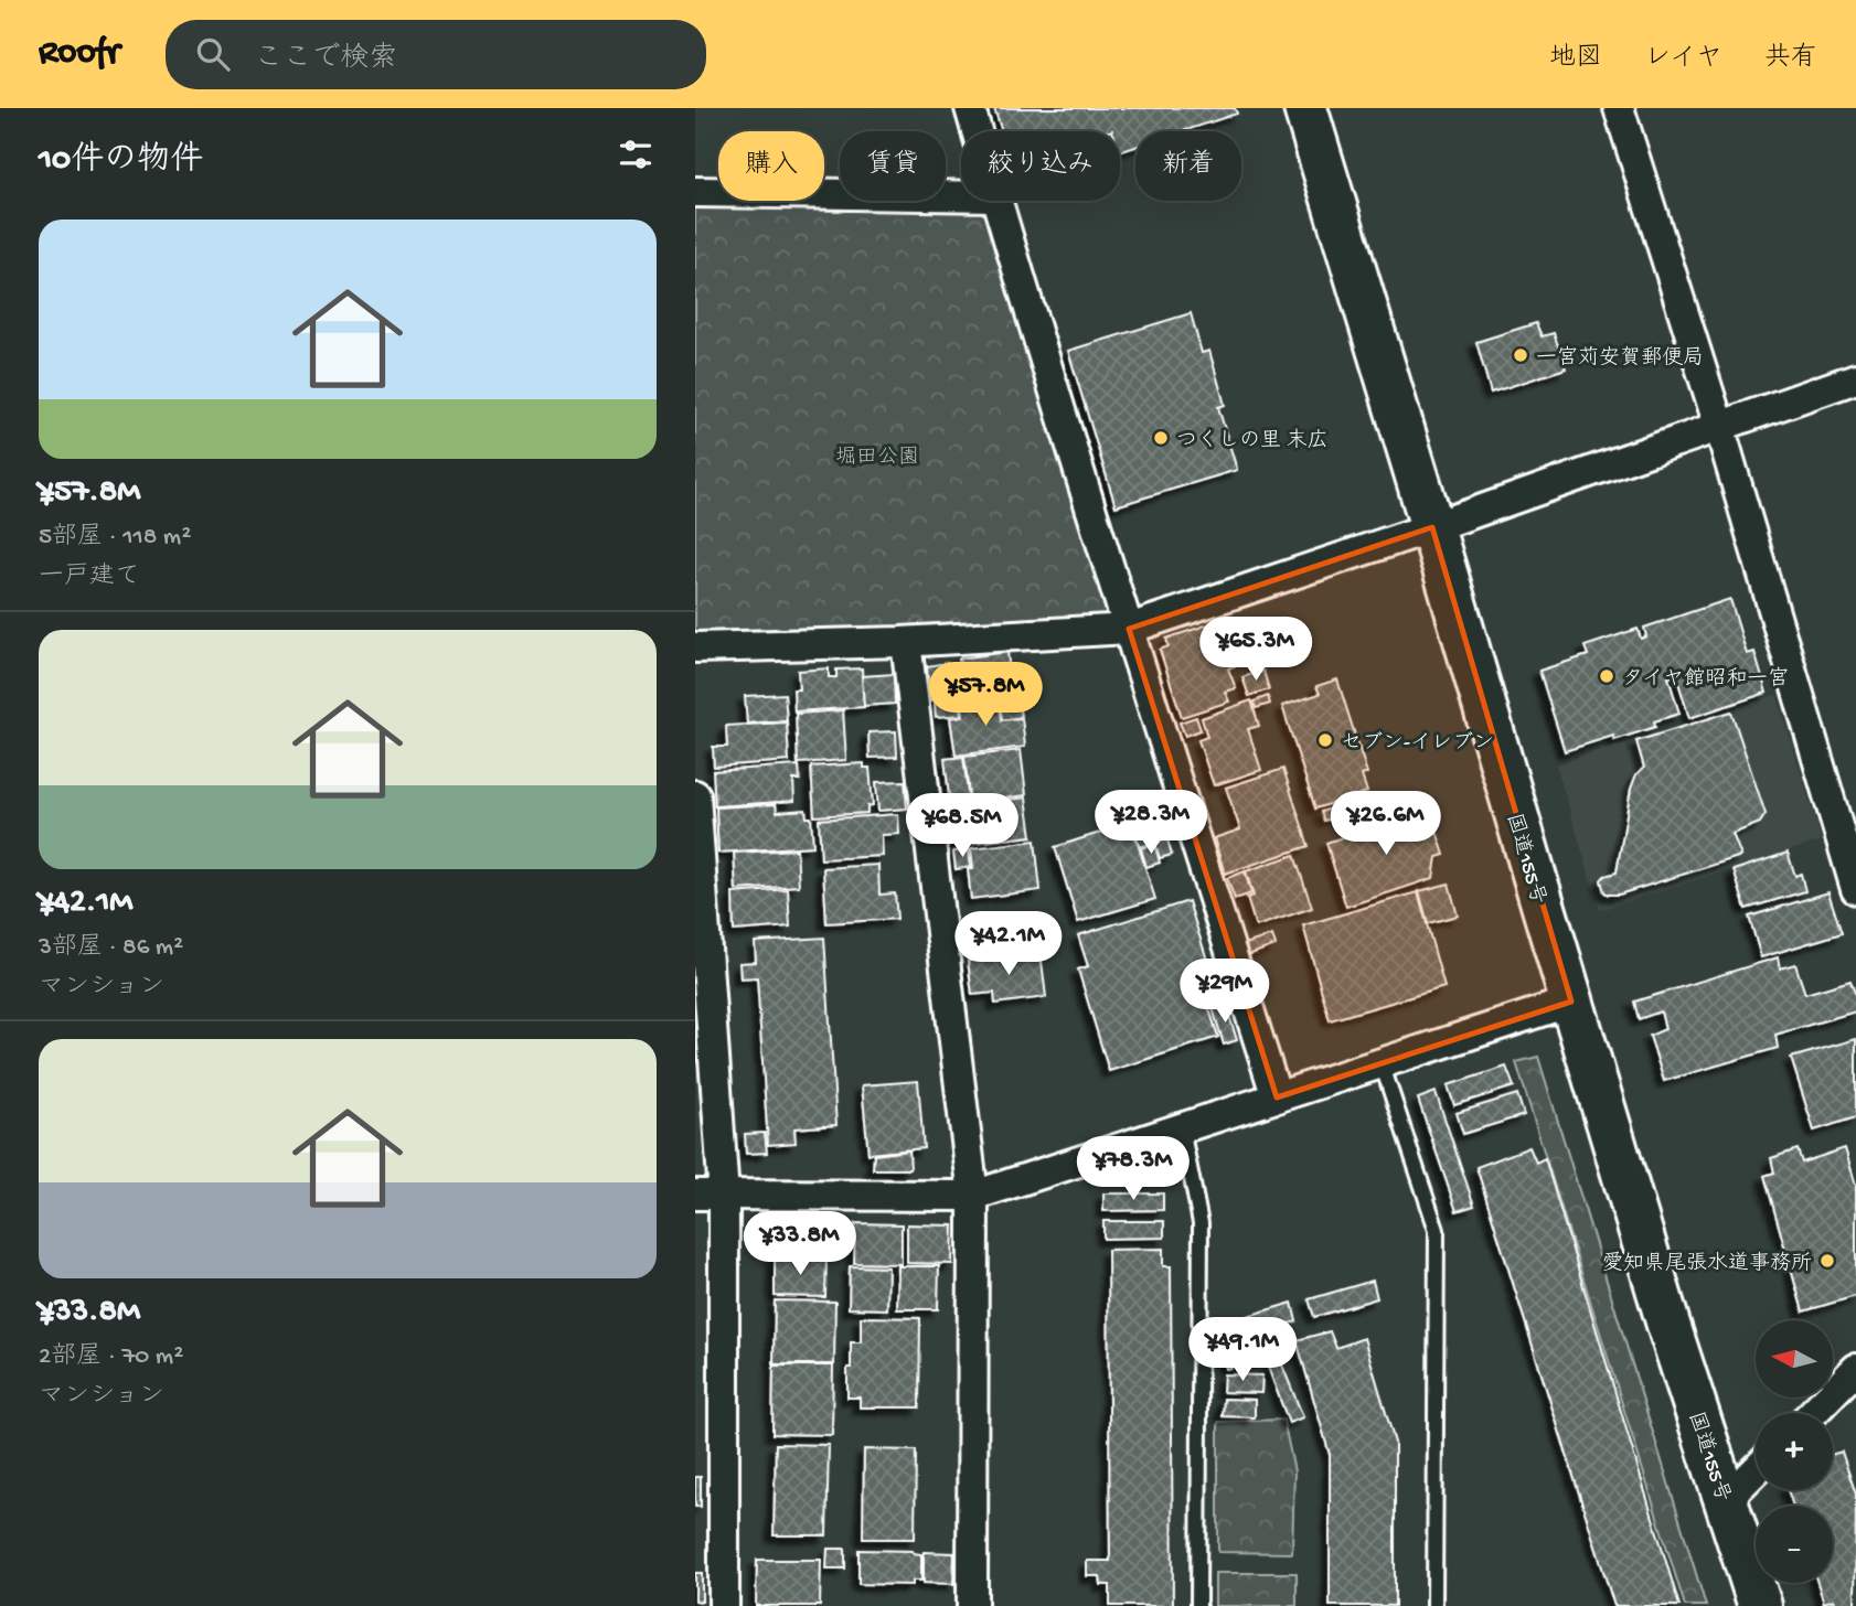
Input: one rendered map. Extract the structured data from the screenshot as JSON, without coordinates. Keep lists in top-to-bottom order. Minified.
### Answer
{"streets":{"highway":["国道155号"]},"parks":["堀田公園"],"places":["一宮苅安賀郵便局","つくしの里 末広","タイヤ館昭和一宮","セブン-イレブン","愛知県尾張水道事務所"],"north":"left","page":{"header":"Roofr","search":"ここで検索","nav":["地図","レイヤ","共有"],"heading":"10件の物件","chip":["購入","賃貸","絞り込み","新着"],"list":[{"name":"¥57.8M","note":"5部屋 · 118 m² · 一戸建て"},{"name":"¥42.1M","note":"3部屋 · 86 m² · マンション"},{"name":"¥33.8M","note":"2部屋 · 70 m² · マンション"}],"price":["¥65.3M","¥57.8M","¥28.3M","¥26.6M","¥68.5M","¥42.1M","¥29M","¥78.3M","¥33.8M","¥49.1M"],"map_buttons":["+","−"]}}
